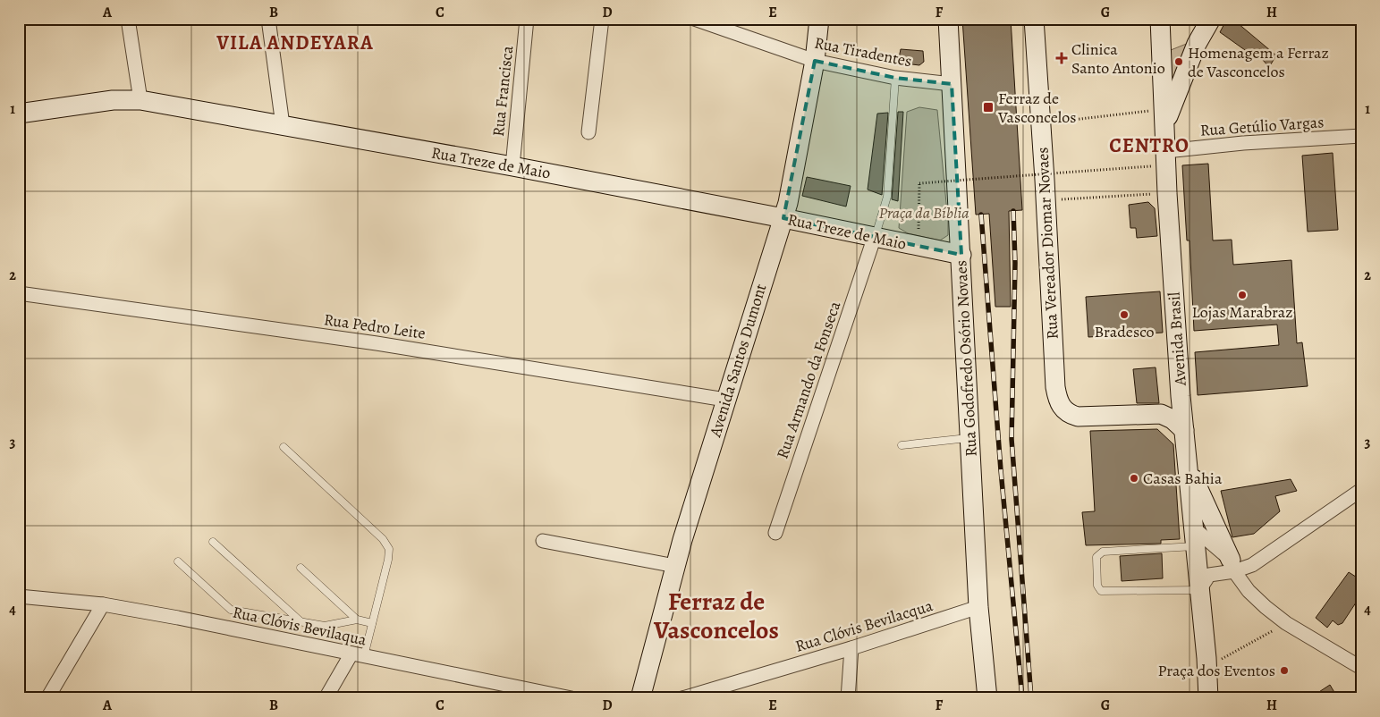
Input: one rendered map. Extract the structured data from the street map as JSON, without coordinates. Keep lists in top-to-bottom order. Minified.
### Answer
{"streets":{"main road":["Rua Treze de Maio","Rua Vereador Diomar Novaes","Avenida Brasil","Rua Godofredo Osório Novaes","Avenida Santos Dumont"],"street":["Rua Tiradentes","Rua Francisca","Rua Getúlio Vargas","Rua Pedro Leite","Rua Armando da Fonseca","Rua Clóvis Bevilaqua","Rua Clóvis Bevilacqua"]},"crossings":[["Rua Tiradentes","Rua Godofredo Osório Novaes"],["Rua Tiradentes","Avenida Santos Dumont"],["Rua Francisca","Rua Treze de Maio"],["Rua Getúlio Vargas","Avenida Brasil"],["Rua Treze de Maio","Rua Godofredo Osório Novaes"],["Rua Treze de Maio","Avenida Santos Dumont"],["Rua Treze de Maio","Rua Armando da Fonseca"],["Rua Pedro Leite","Avenida Santos Dumont"],["Rua Godofredo Osório Novaes","Rua Clóvis Bevilacqua"]],"districts":["VILA ANDEYARA","CENTRO","Ferraz de Vasconcelos"],"parks":["Praça da Bíblia"],"places":{"health":["Clinica Santo Antonio"],"other":["Homenagem a Ferraz de Vasconcelos","Lojas Marabraz","Bradesco","Casas Bahia","Praça dos Eventos"],"transit":["Ferraz de Vasconcelos"]},"grid":{"columns":["A","B","C","D","E","F","G","H"],"rows":["1","2","3","4"]}}
